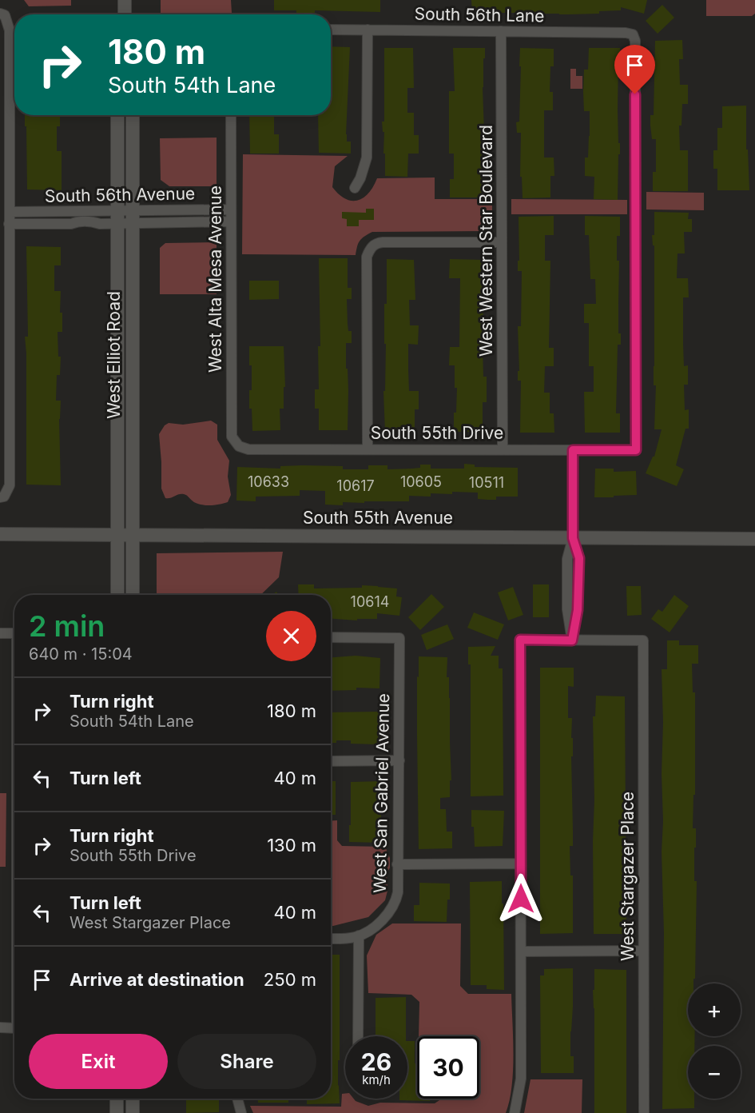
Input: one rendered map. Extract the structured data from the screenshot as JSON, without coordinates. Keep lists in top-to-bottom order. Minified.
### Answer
{"streets":{"main road":["West Elliot Road","South 55th Avenue"],"street":["South 56th Lane","South 56th Avenue","West Western Star Boulevard","West Alta Mesa Avenue","South 55th Drive","West San Gabriel Avenue","West Stargazer Place"]},"crossings":[["South 56th Lane","West Western Star Boulevard"],["South 56th Lane","South 55th Drive"],["South 56th Avenue","West Alta Mesa Avenue"],["South 56th Avenue","West Elliot Road"],["West Western Star Boulevard","South 55th Drive"],["West Alta Mesa Avenue","South 55th Drive"],["West Elliot Road","South 55th Avenue"]],"house_numbers":["10633","10605","10511","10617","10614"],"page":{"turn":["180 m","South 54th Lane"],"heading":["2 min","640 m · 15:04"],"list":[{"name":"Turn right","note":"South 54th Lane","value":"180 m"},{"name":"Turn left","value":"40 m"},{"name":"Turn right","note":"South 55th Drive","value":"130 m"},{"name":"Turn left","note":"West Stargazer Place","value":"40 m"},{"name":"Arrive at destination","value":"250 m"}],"map_buttons":["+","−"],"buttons":["Exit","Share"],"speed":"26 km/h","limit":"30"}}
